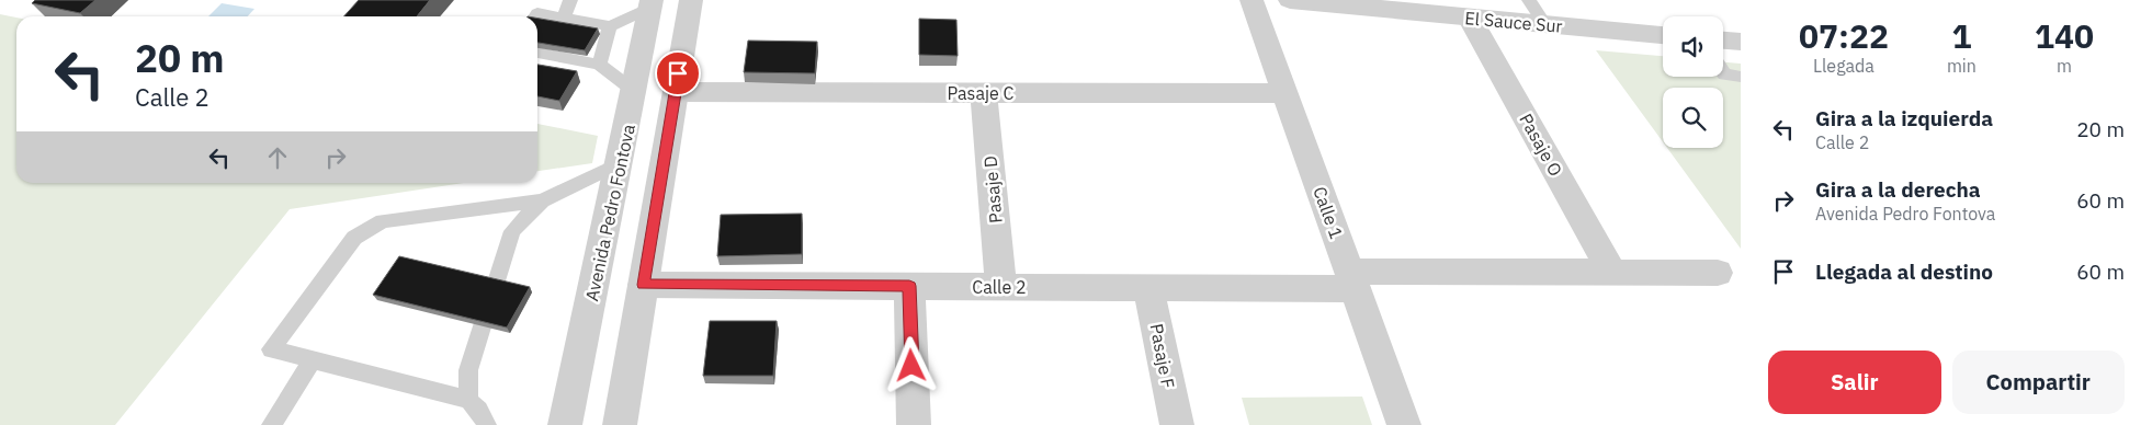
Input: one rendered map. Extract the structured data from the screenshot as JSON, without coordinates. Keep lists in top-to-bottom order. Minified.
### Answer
{"streets":{"street":["El Sauce Sur","Pasaje C","Pasaje O","Pasaje D","Avenida Pedro Fontova","Calle 1","Calle 2","Pasaje F"]},"crossings":[["El Sauce Sur","Pasaje O"],["Pasaje C","Pasaje D"],["Pasaje C","Calle 1"],["Pasaje D","Calle 2"],["Calle 1","Calle 2"],["Calle 2","Pasaje F"]],"page":{"eta":["07:22","Llegada","1","min","140","m"],"turn":["20 m","Calle 2"],"list":[{"name":"Gira a la izquierda","note":"Calle 2","value":"20 m"},{"name":"Gira a la derecha","note":"Avenida Pedro Fontova","value":"60 m"},{"name":"Llegada al destino","value":"60 m"}],"buttons":["Salir","Compartir"]}}
